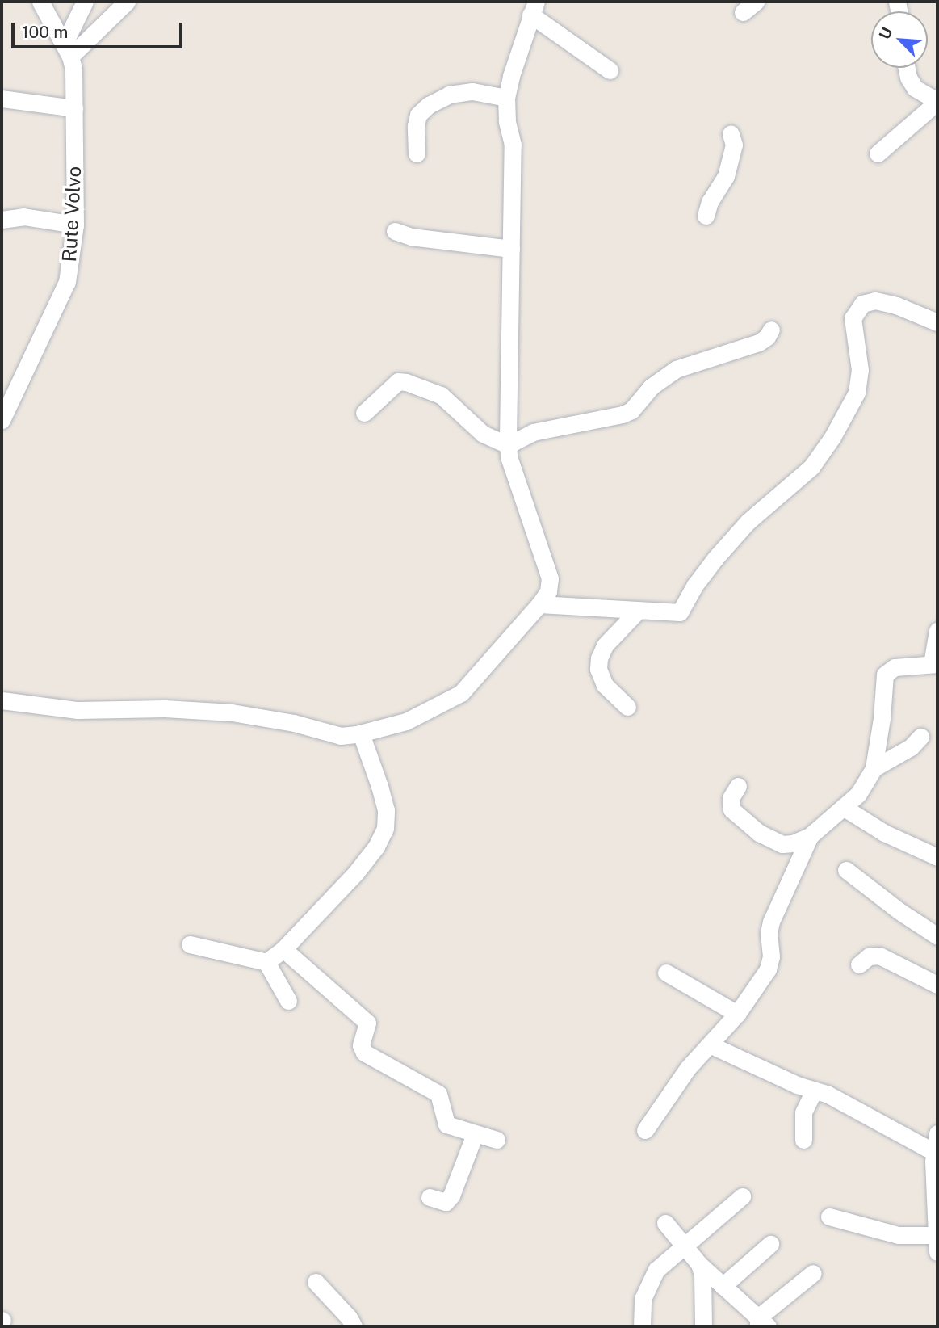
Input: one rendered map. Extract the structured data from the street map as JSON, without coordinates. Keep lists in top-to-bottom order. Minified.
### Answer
{"streets":{"street":["Rute Volvo"]},"scale_bar":"100 m","north":"top left"}
